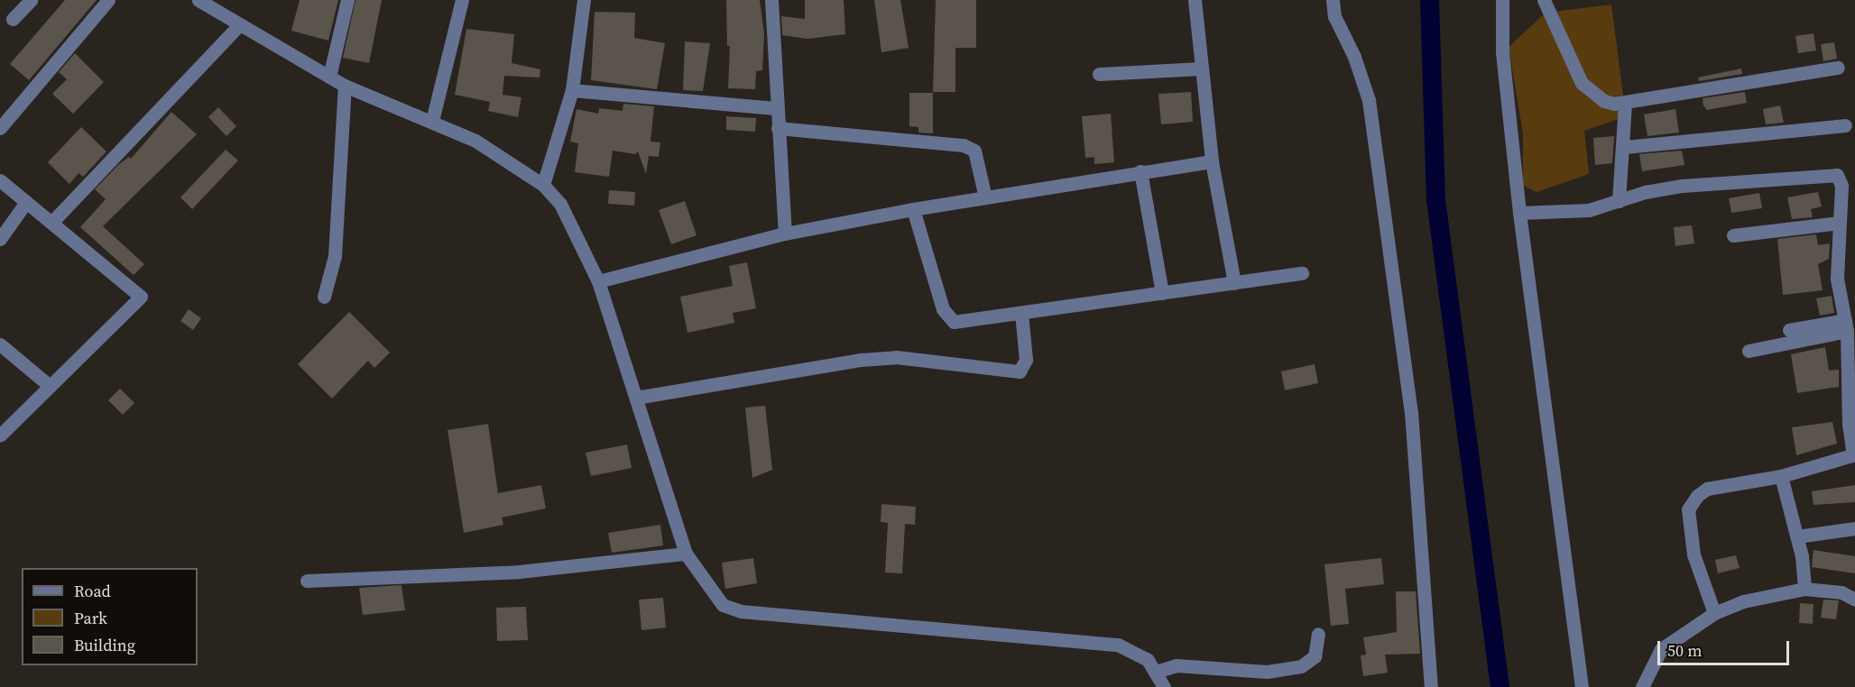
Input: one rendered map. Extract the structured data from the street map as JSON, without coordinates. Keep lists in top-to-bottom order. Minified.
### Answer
{"legend":["Road","Park","Building"],"scale_bar":"50 m"}
